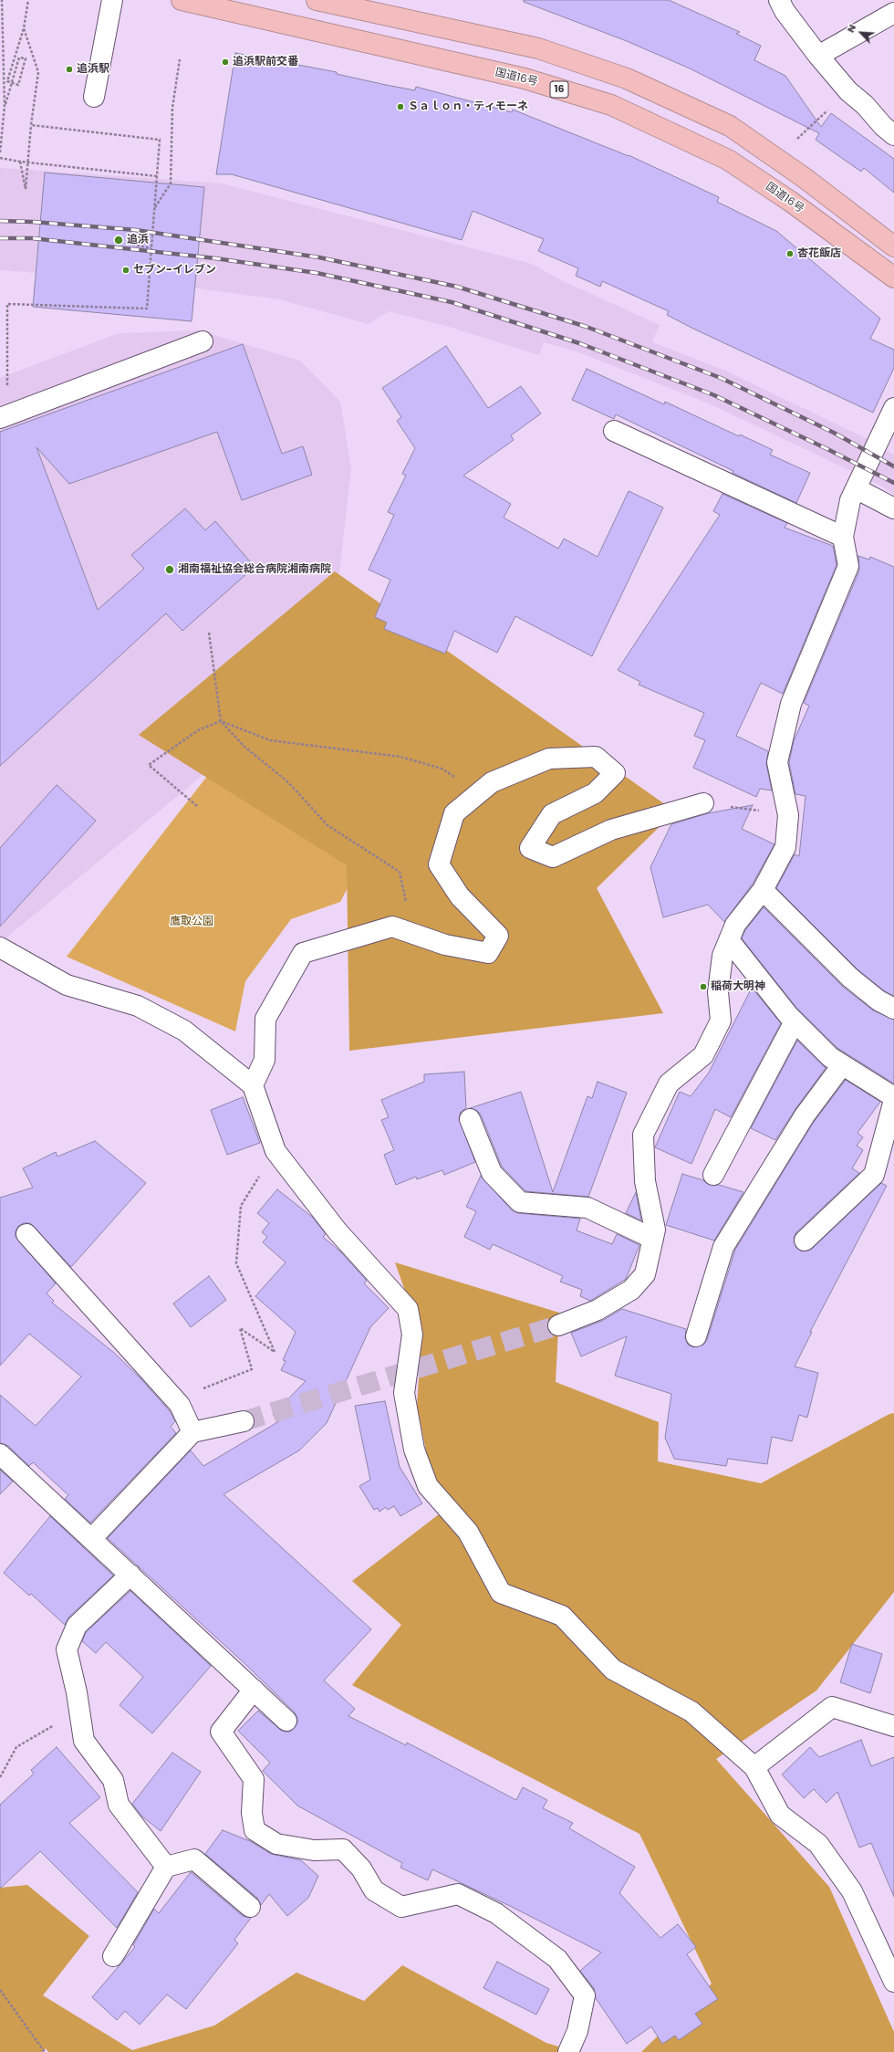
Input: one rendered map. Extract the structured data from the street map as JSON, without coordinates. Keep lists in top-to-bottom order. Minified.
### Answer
{"streets":{"highway":["国道16号","16"]},"parks":["鷹取公園"],"places":["追浜駅前交番","追浜駅","Ｓａｌｏｎ・ティモーネ","追浜","杏花飯店","セブン-イレブン","湘南福祉協会総合病院湘南病院","稲荷大明神"],"north":"top left"}
